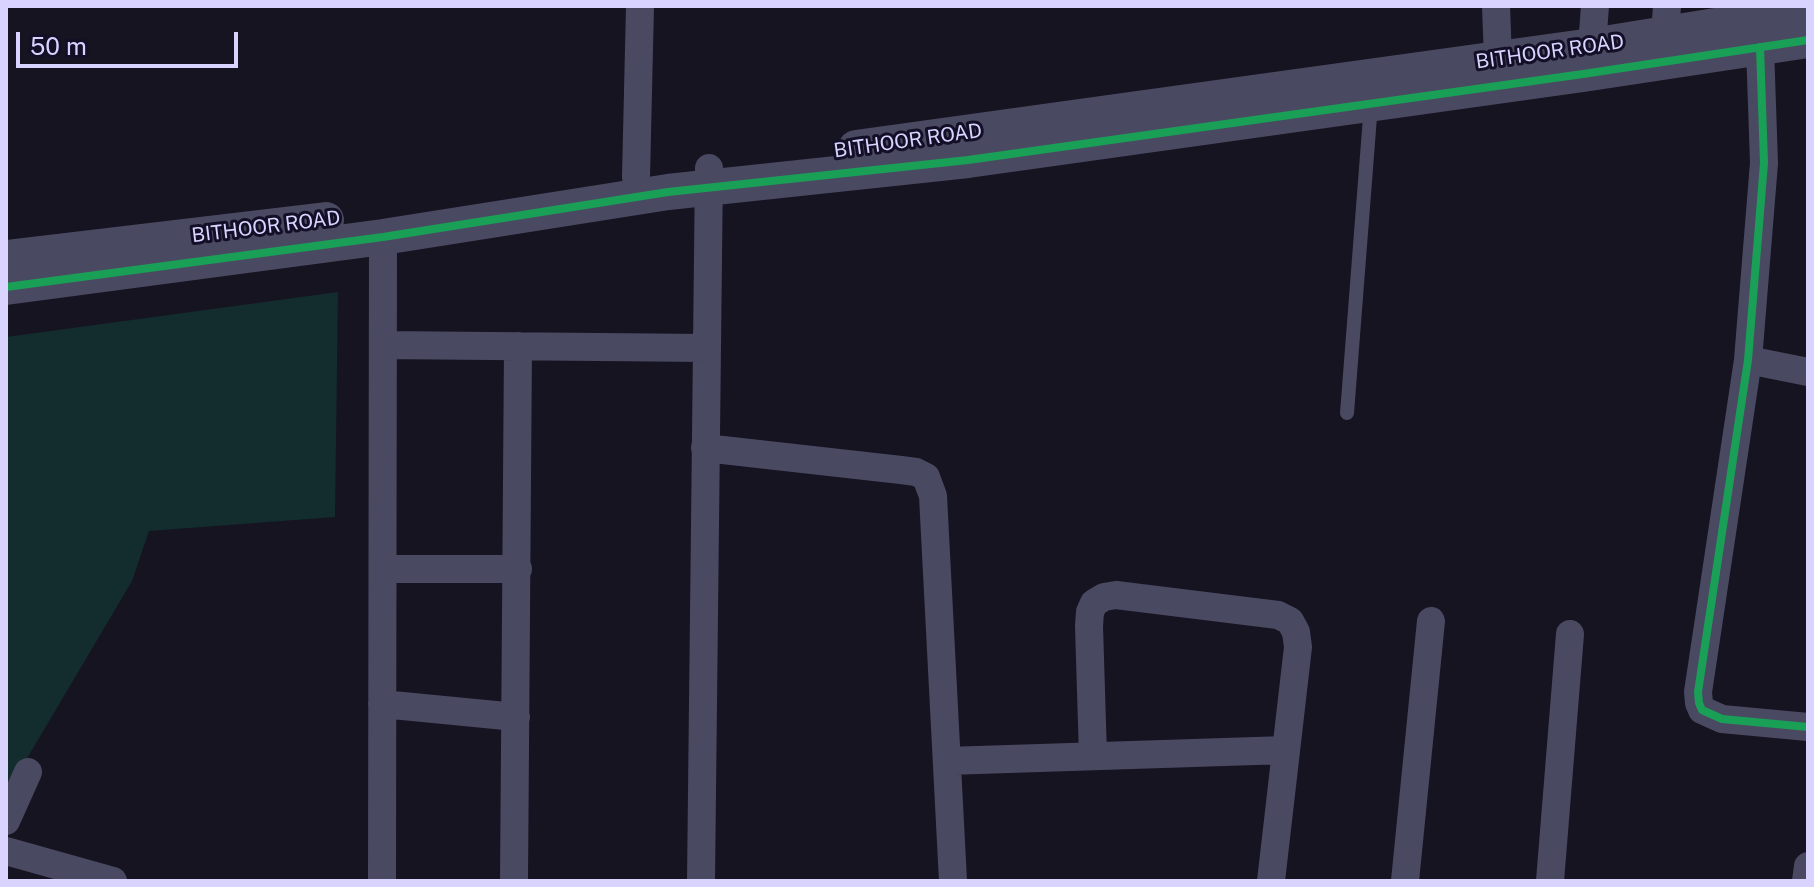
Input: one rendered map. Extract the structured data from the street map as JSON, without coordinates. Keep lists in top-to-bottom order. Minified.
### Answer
{"streets":{"street":["BITHOOR ROAD"]},"scale_bar":"50 m"}
